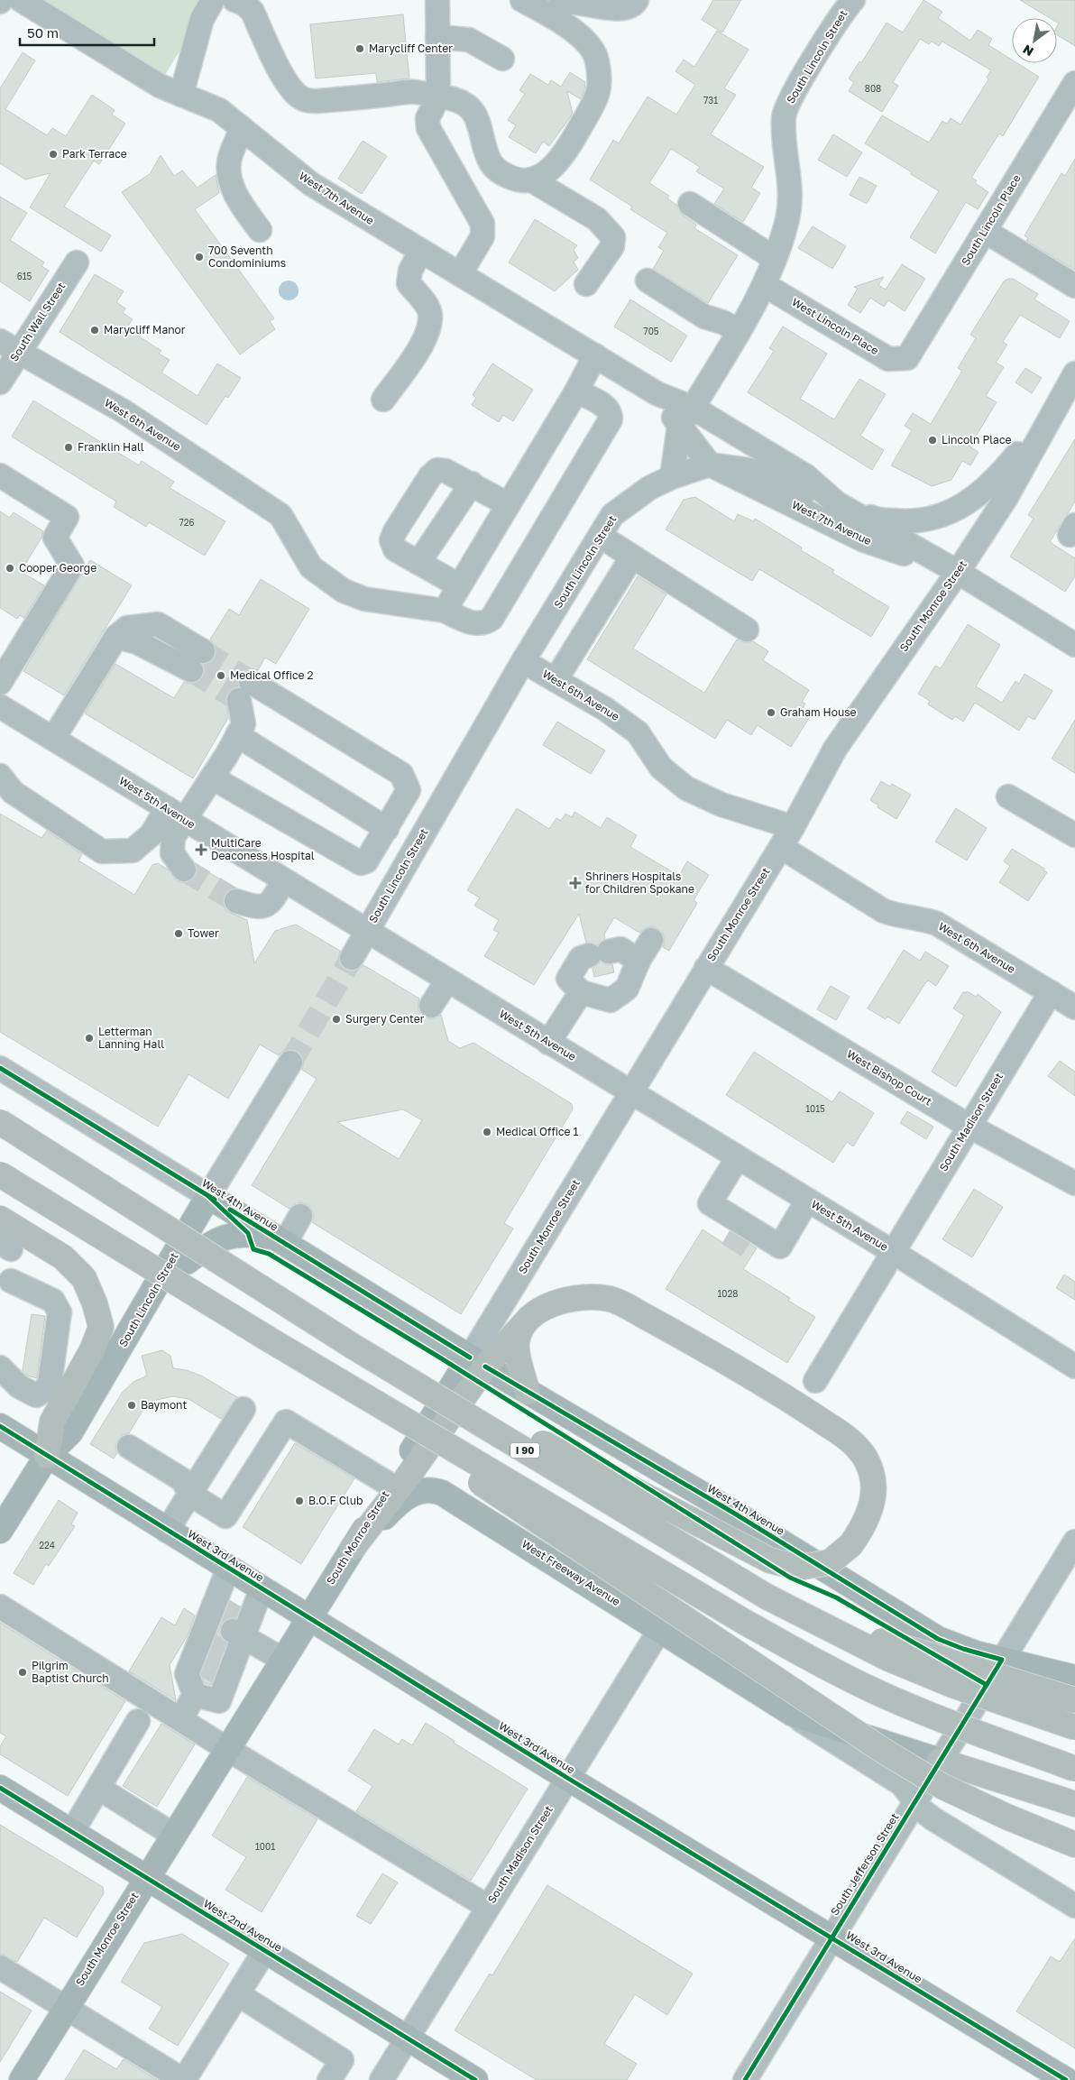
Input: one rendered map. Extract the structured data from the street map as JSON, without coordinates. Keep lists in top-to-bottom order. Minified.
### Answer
{"streets":{"highway":["I 90"],"main road":["South Lincoln Street","South Monroe Street","West 4th Avenue","West 3rd Avenue","West Freeway Avenue","West 2nd Avenue"],"street":["West 7th Avenue","South Lincoln Place","South Wall Street","West Lincoln Place","West 6th Avenue","West 5th Avenue","West Bishop Court","South Madison Street","South Jefferson Street"]},"crossings":[["South Lincoln Street","West 7th Avenue"],["South Lincoln Street","West Lincoln Place"],["South Lincoln Street","West 6th Avenue"],["South Lincoln Street","West 5th Avenue"],["South Lincoln Street","West 4th Avenue"],["South Lincoln Street","West 3rd Avenue"],["West 7th Avenue","South Monroe Street"],["South Lincoln Place","West Lincoln Place"],["South Wall Street","West 6th Avenue"],["West 6th Avenue","South Monroe Street"],["West 6th Avenue","South Madison Street"],["South Monroe Street","West 5th Avenue"],["South Monroe Street","West Bishop Court"],["South Monroe Street","West 4th Avenue"],["South Monroe Street","West 3rd Avenue"],["South Monroe Street","West Freeway Avenue"],["South Monroe Street","West 2nd Avenue"],["West 5th Avenue","South Madison Street"],["West Bishop Court","South Madison Street"],["South Madison Street","West 3rd Avenue"],["South Madison Street","West Freeway Avenue"],["South Madison Street","West 2nd Avenue"],["West 4th Avenue","South Jefferson Street"],["West 3rd Avenue","South Jefferson Street"],["West Freeway Avenue","South Jefferson Street"]],"places":{"other":["Marycliff Center","Park Terrace","700 Seventh Condominiums","Marycliff Manor","Lincoln Place","Franklin Hall","Cooper George","Medical Office 2","Graham House","Tower","Surgery Center","Letterman Lanning Hall","Medical Office 1","Baymont","B.O.F Club","Pilgrim Baptist Church"],"health":["MultiCare Deaconess Hospital","Shriners Hospitals for Children Spokane"]},"house_numbers":["808","731","615","705","726","1015","1028","224","1001"],"scale_bar":"50 m","north":"bottom left"}
